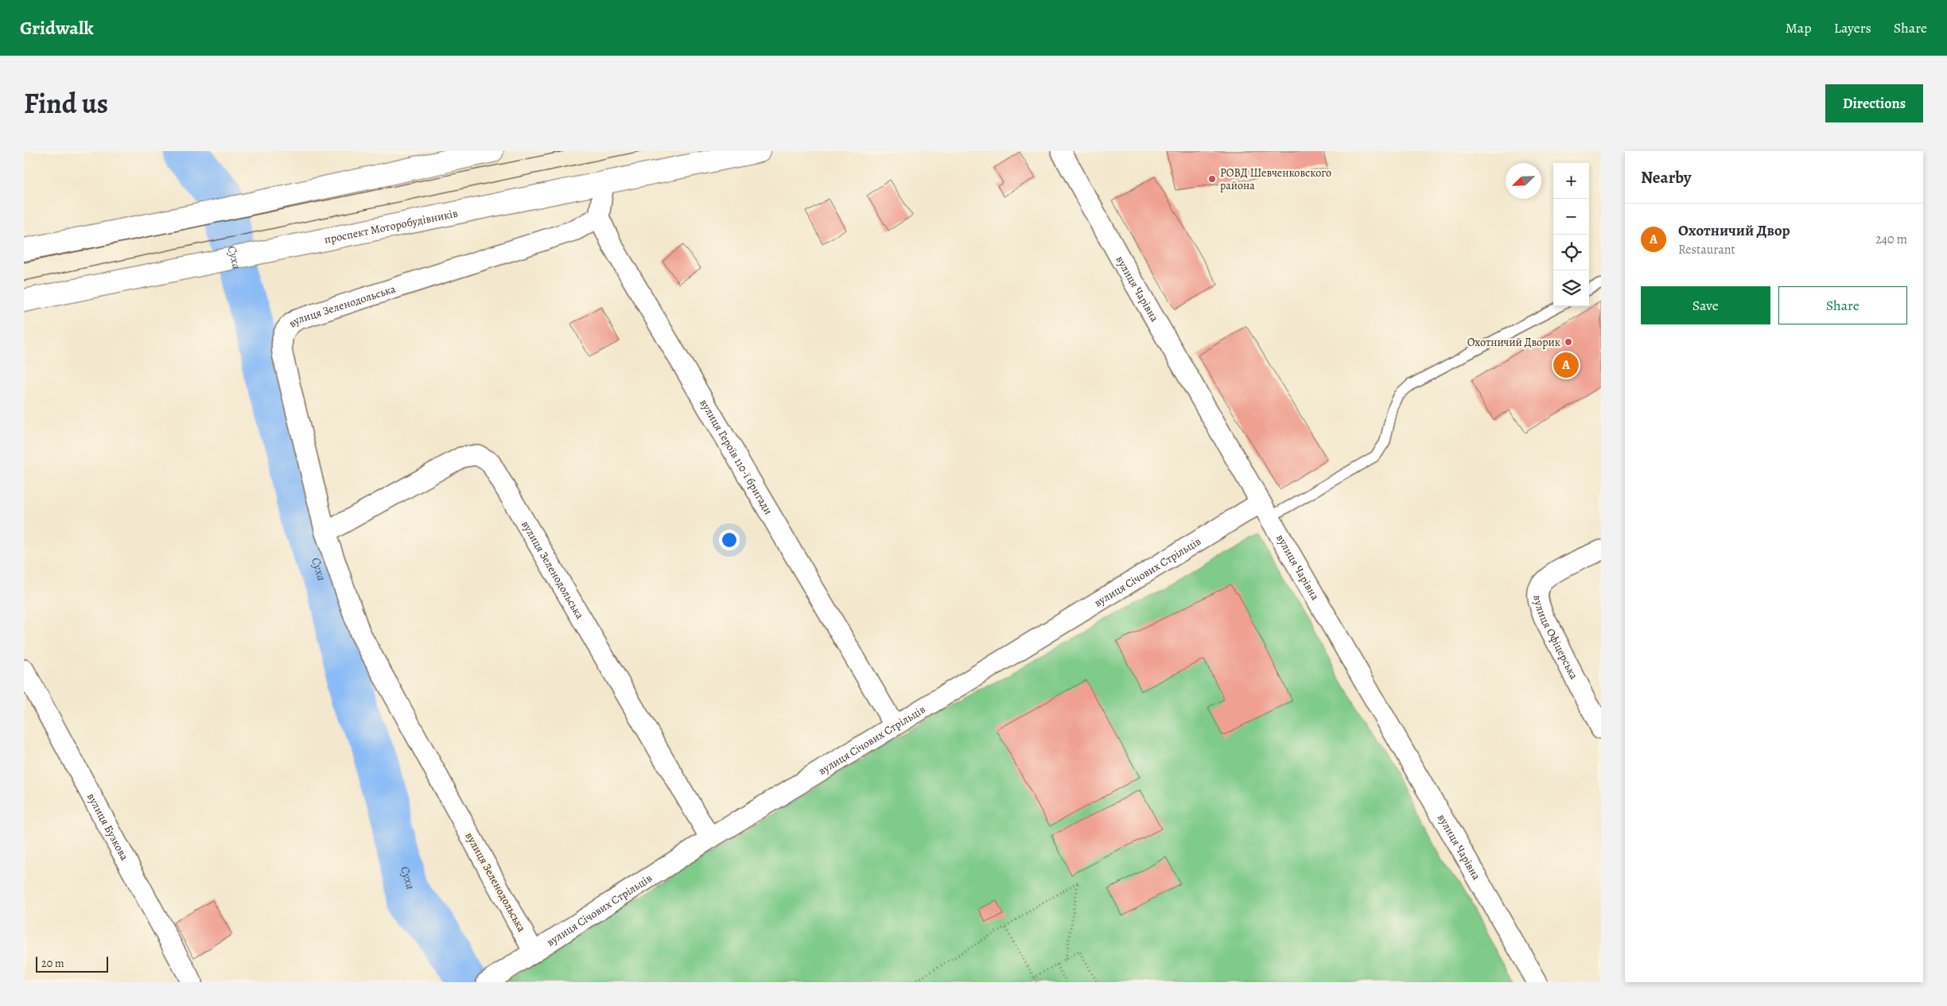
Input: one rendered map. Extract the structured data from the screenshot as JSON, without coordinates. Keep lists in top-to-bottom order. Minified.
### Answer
{"streets":{"main road":["проспект Моторобудівників"],"street":["вулиця Чарівна","вулиця Зеленодольська","вулиця Героїв 110-ї бригади","вулиця Січових Стрільців","вулиця Офіцерська","вулиця Бузкова"]},"crossings":[["вулиця Чарівна","вулиця Січових Стрільців"],["вулиця Зеленодольська","вулиця Героїв 110-ї бригади"],["вулиця Зеленодольська","вулиця Січових Стрільців"],["вулиця Героїв 110-ї бригади","вулиця Січових Стрільців"]],"water":["Суха"],"places":["РОВД Шевченковского района","Охотничий Дворик"],"scale_bar":"20 m","north":"bottom left","page":{"header":"Gridwalk","nav":["Map","Layers","Share"],"title":"Find us","buttons":["Directions",["Save","Share"]],"heading":"Nearby","map_buttons":["+","−"],"list":[{"mark":"A","name":"Охотничий Двор","note":"Restaurant","value":"240 m"}],"pins":"A","scale":"20 m"}}
